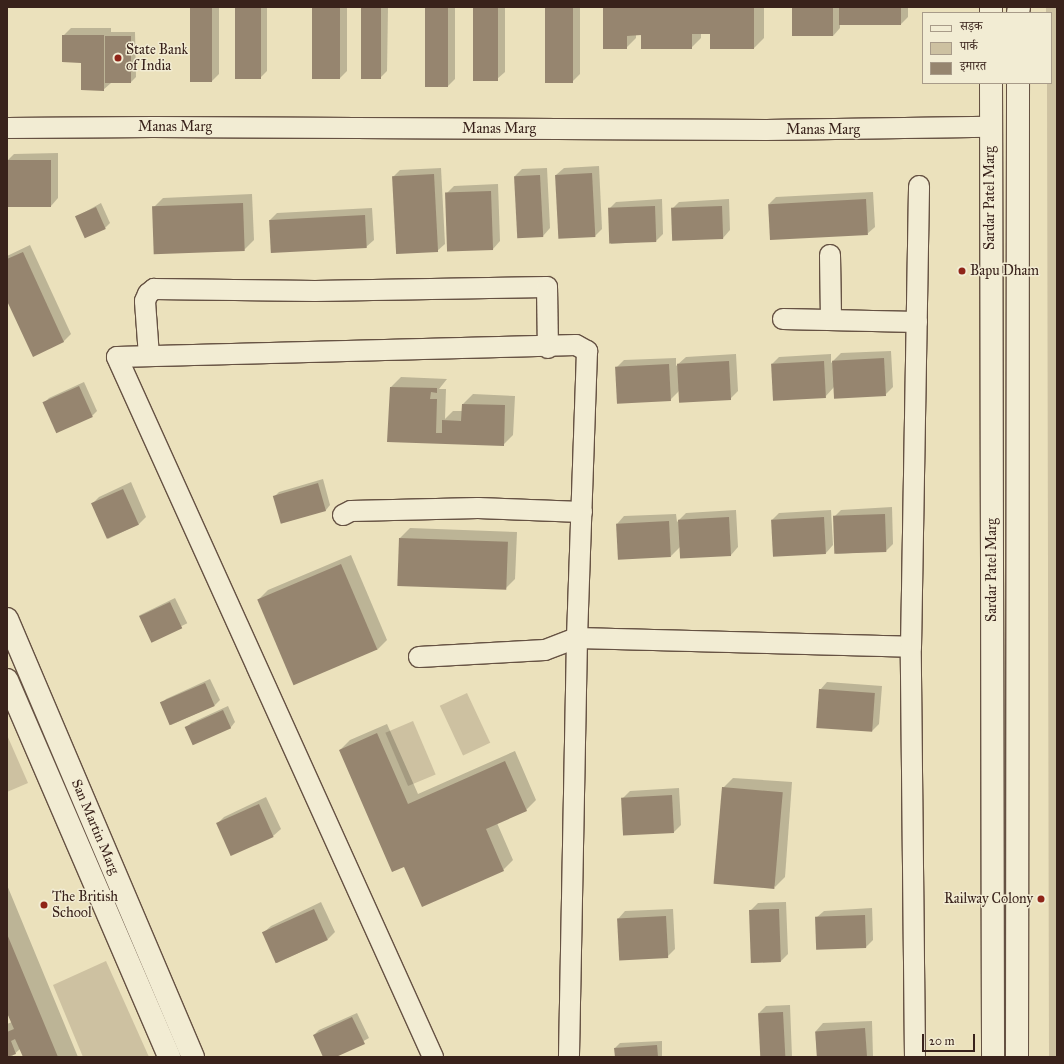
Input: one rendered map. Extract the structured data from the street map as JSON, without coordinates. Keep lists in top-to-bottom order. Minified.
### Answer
{"streets":{"main road":["Sardar Patel Marg","San Martin Marg"],"street":["Manas Marg"]},"crossings":[["Manas Marg","Sardar Patel Marg"]],"places":["State Bank of India","Bapu Dham","Railway Colony","The British School"],"legend":["सड़क","पार्क","इमारत"],"scale_bar":"20 m"}
